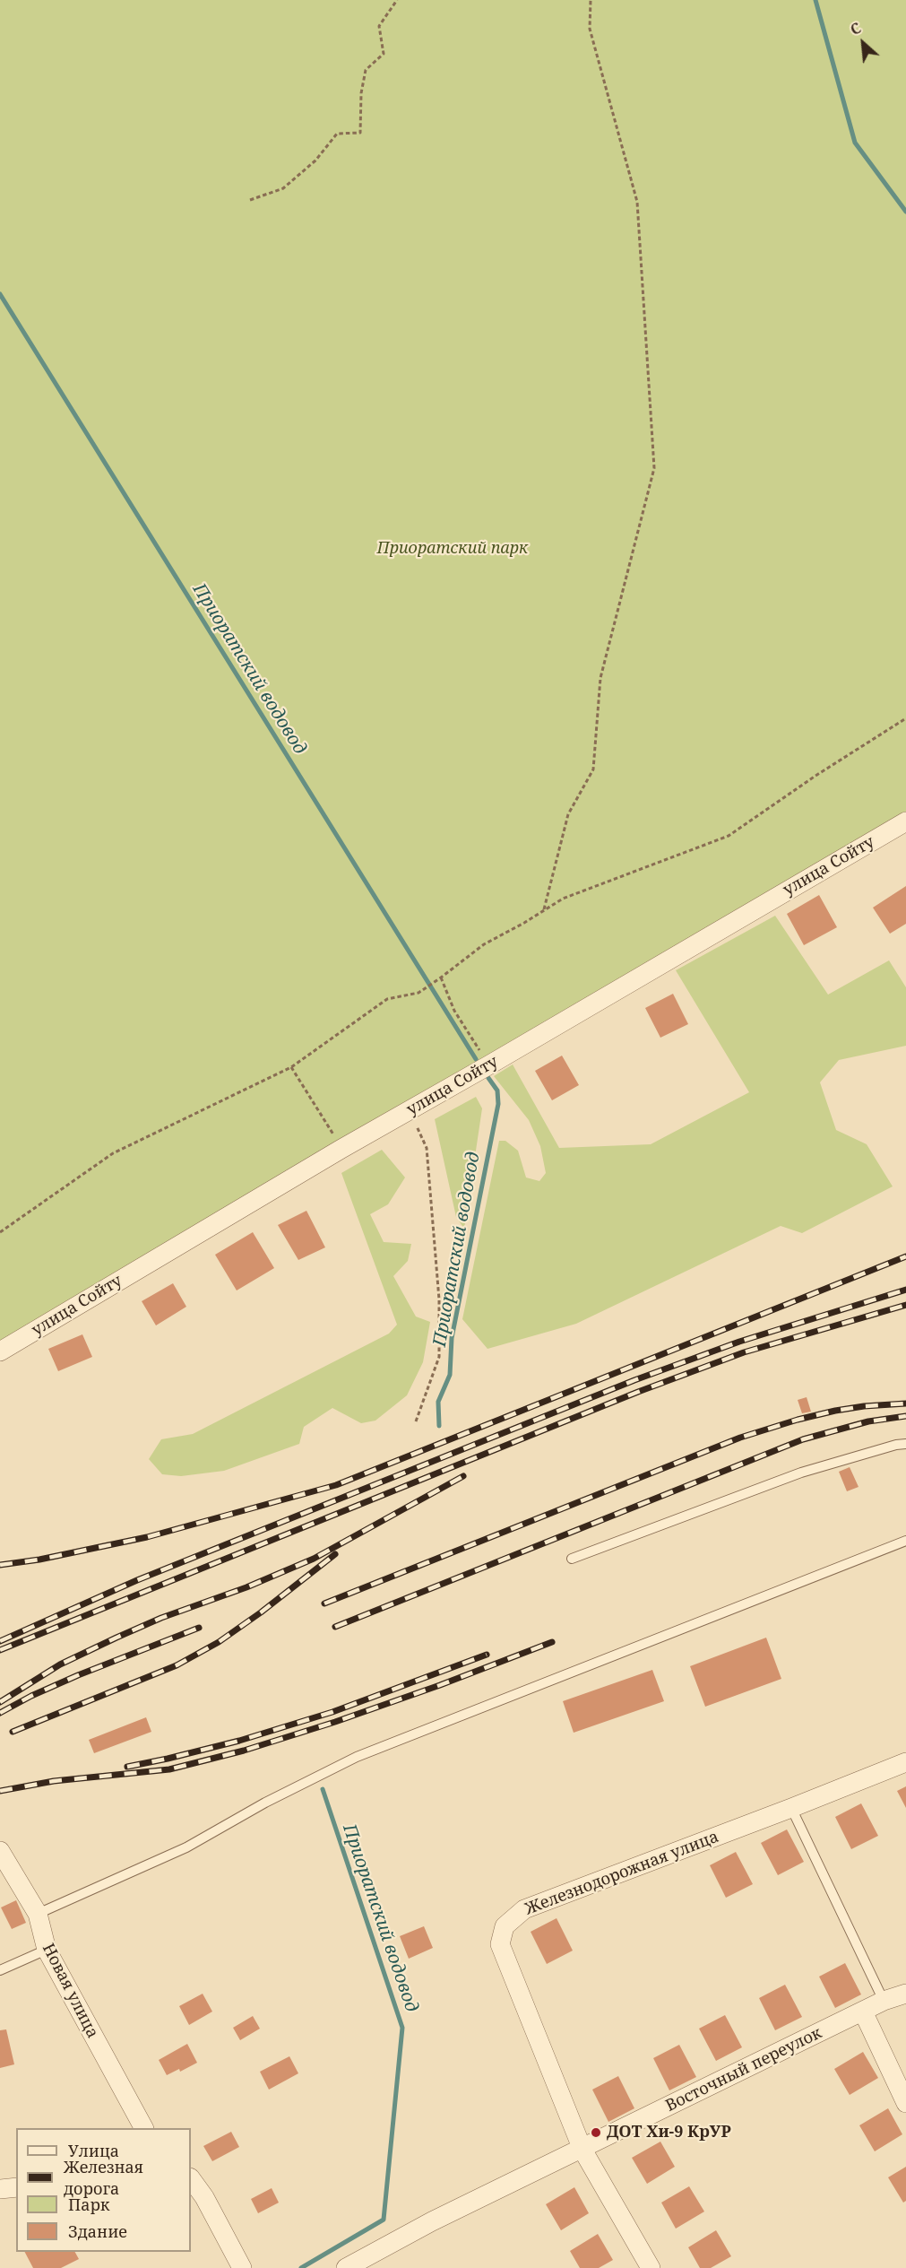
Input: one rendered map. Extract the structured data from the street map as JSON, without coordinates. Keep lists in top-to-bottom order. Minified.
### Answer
{"streets":{"street":["улица Сойту","Железнодорожная улица","Новая улица","Восточный переулок"]},"crossings":[["Железнодорожная улица","Восточный переулок"]],"water":["Приоратский водовод"],"parks":["Приоратский парк"],"places":["ДОТ Хи-9 КрУР"],"legend":["Улица","Железная дорога","Парк","Здание"],"north":"top left"}
